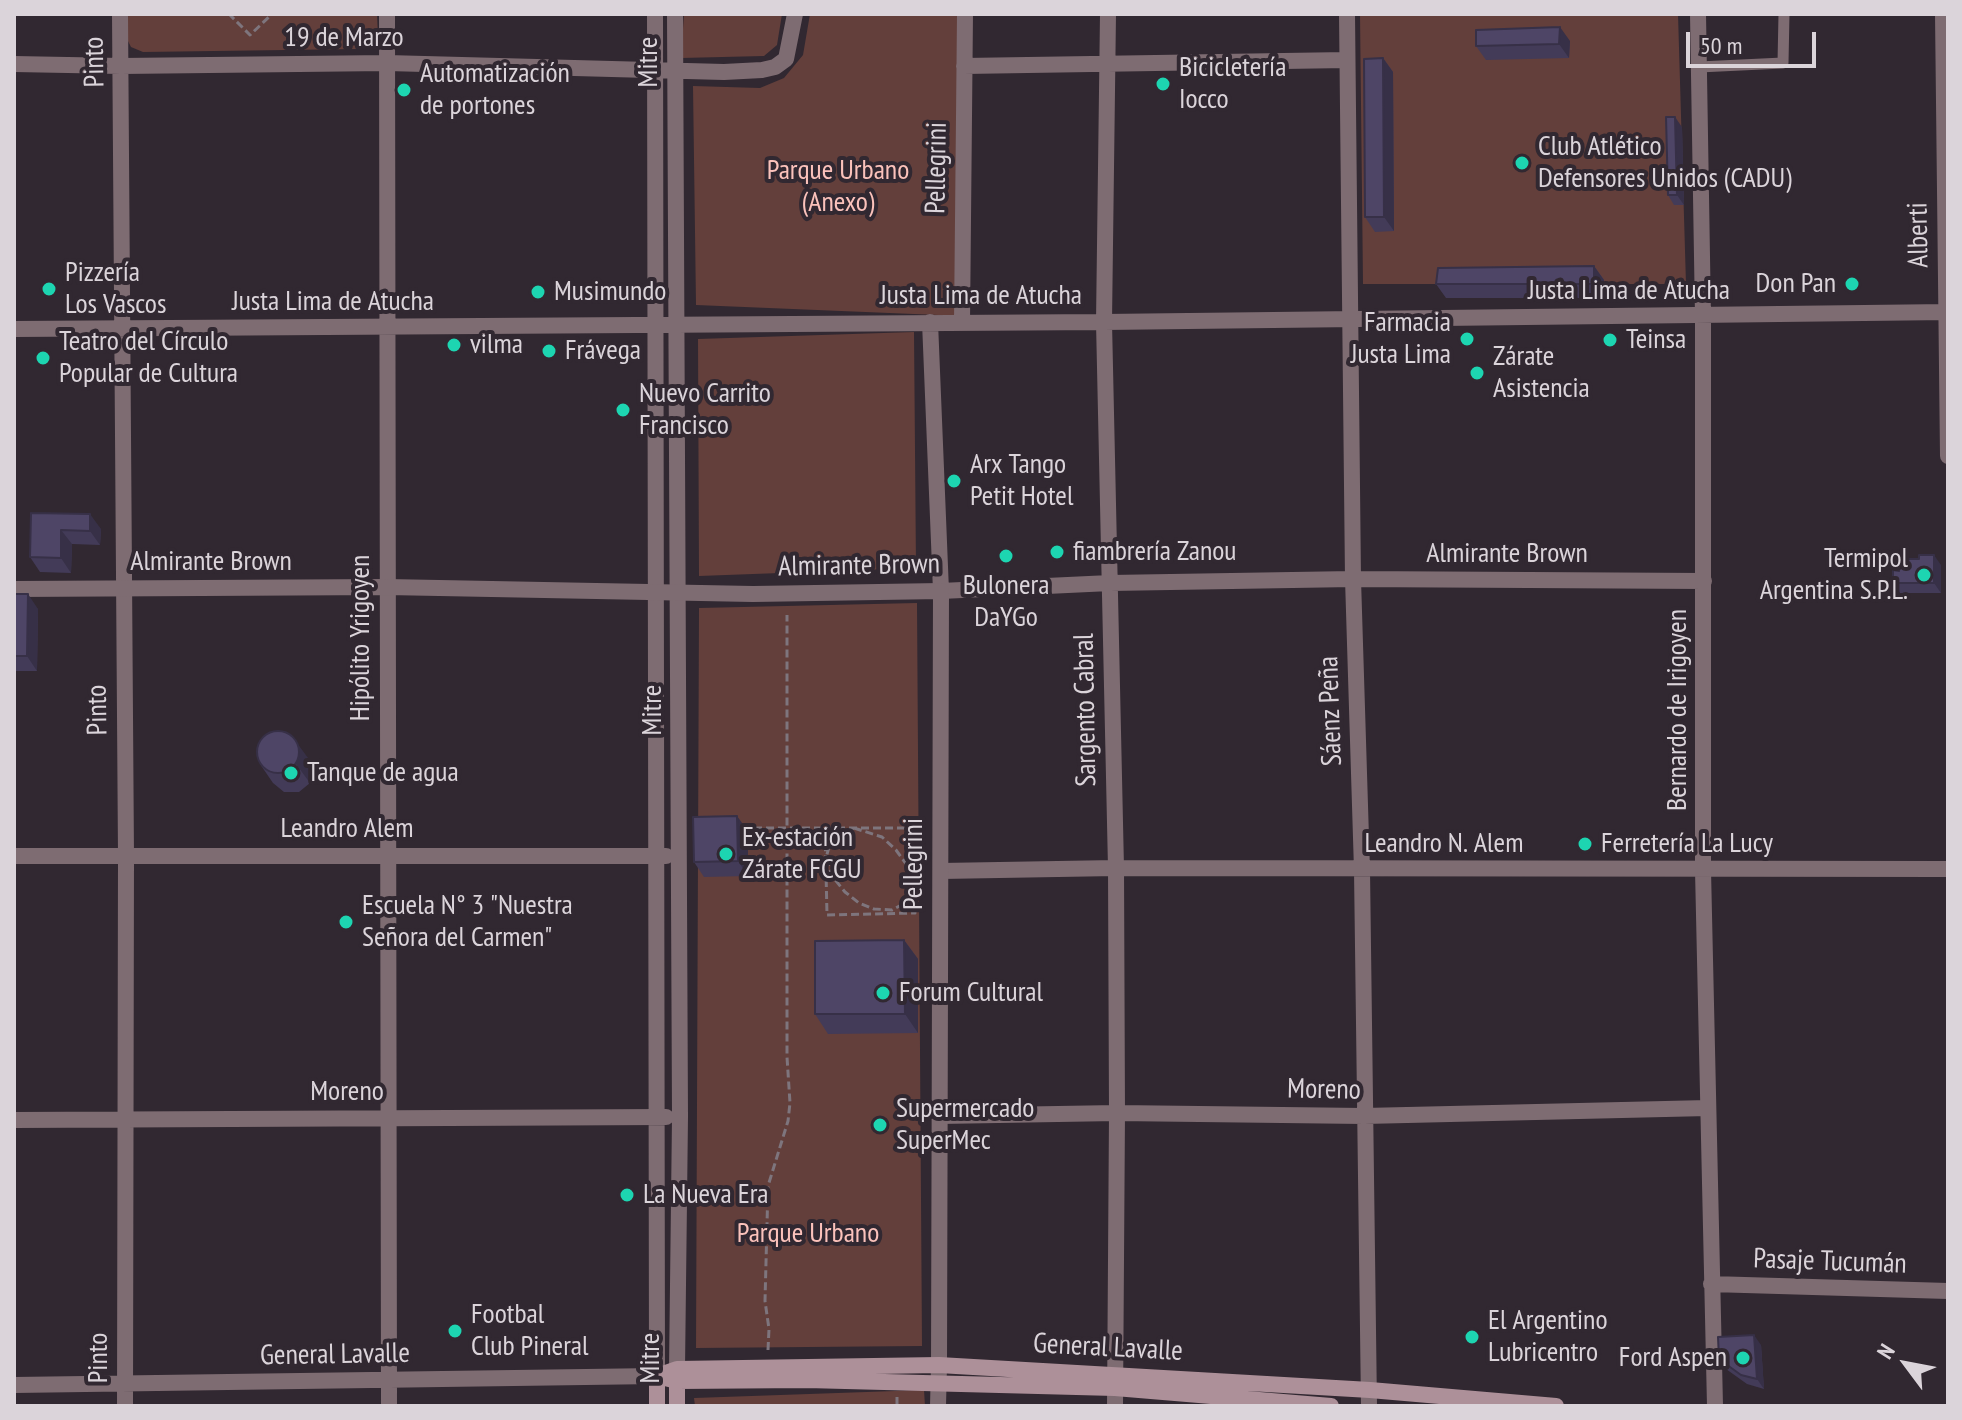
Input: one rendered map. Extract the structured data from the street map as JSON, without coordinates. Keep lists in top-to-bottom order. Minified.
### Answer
{"streets":{"main road":["Mitre","General Lavalle"],"street":["19 de Marzo","Pinto","Pellegrini","Alberti","Justa Lima de Atucha","Almirante Brown","Hipólito Yrigoyen","Sargento Cabral","Bernardo de Irigoyen","Sáenz Peña","Leandro Alem","Leandro N. Alem","Moreno","Pasaje Tucumán"]},"crossings":[["19 de Marzo","Pinto"],["19 de Marzo","Mitre"],["19 de Marzo","Hipólito Yrigoyen"],["Pinto","Justa Lima de Atucha"],["Pinto","Almirante Brown"],["Pinto","Leandro Alem"],["Pinto","Moreno"],["Pinto","General Lavalle"],["Mitre","Justa Lima de Atucha"],["Mitre","Almirante Brown"],["Mitre","Leandro Alem"],["Mitre","Moreno"],["Mitre","General Lavalle"],["Pellegrini","Justa Lima de Atucha"],["Pellegrini","Almirante Brown"],["Pellegrini","Leandro N. Alem"],["Pellegrini","Moreno"],["Pellegrini","General Lavalle"],["Alberti","Justa Lima de Atucha"],["Justa Lima de Atucha","Hipólito Yrigoyen"],["Justa Lima de Atucha","Sargento Cabral"],["Justa Lima de Atucha","Bernardo de Irigoyen"],["Justa Lima de Atucha","Sáenz Peña"],["Almirante Brown","Hipólito Yrigoyen"],["Almirante Brown","Sargento Cabral"],["Almirante Brown","Bernardo de Irigoyen"],["Almirante Brown","Sáenz Peña"],["Hipólito Yrigoyen","Leandro Alem"],["Hipólito Yrigoyen","Moreno"],["Hipólito Yrigoyen","General Lavalle"],["Sargento Cabral","Leandro N. Alem"],["Sargento Cabral","Moreno"],["Sargento Cabral","General Lavalle"],["Bernardo de Irigoyen","Leandro N. Alem"],["Bernardo de Irigoyen","Moreno"],["Bernardo de Irigoyen","Pasaje Tucumán"],["Sáenz Peña","Leandro N. Alem"],["Sáenz Peña","Moreno"],["Sáenz Peña","General Lavalle"]],"parks":["Parque Urbano (Anexo)","Parque Urbano"],"places":["Bicicletería Iocco","Automatización de portones","Club Atlético Defensores Unidos (CADU)","Don Pan","Pizzería Los Vascos","Musimundo","Farmacia Justa Lima","Teinsa","vilma","Frávega","Teatro del Círculo Popular de Cultura","Zárate Asistencia","Nuevo Carrito Francisco","Arx Tango Petit Hotel","fiambrería Zanou","Bulonera DaYGo","Termipol Argentina S.P.L.","Tanque de agua","Ferretería La Lucy","Ex-estación Zárate FCGU","Escuela N° 3 \"Nuestra Señora del Carmen\"","Forum Cultural","Supermercado SuperMec","La Nueva Era","Footbal Club Pineral","El Argentino Lubricentro","Ford Aspen"],"scale_bar":"50 m","north":"top left"}
